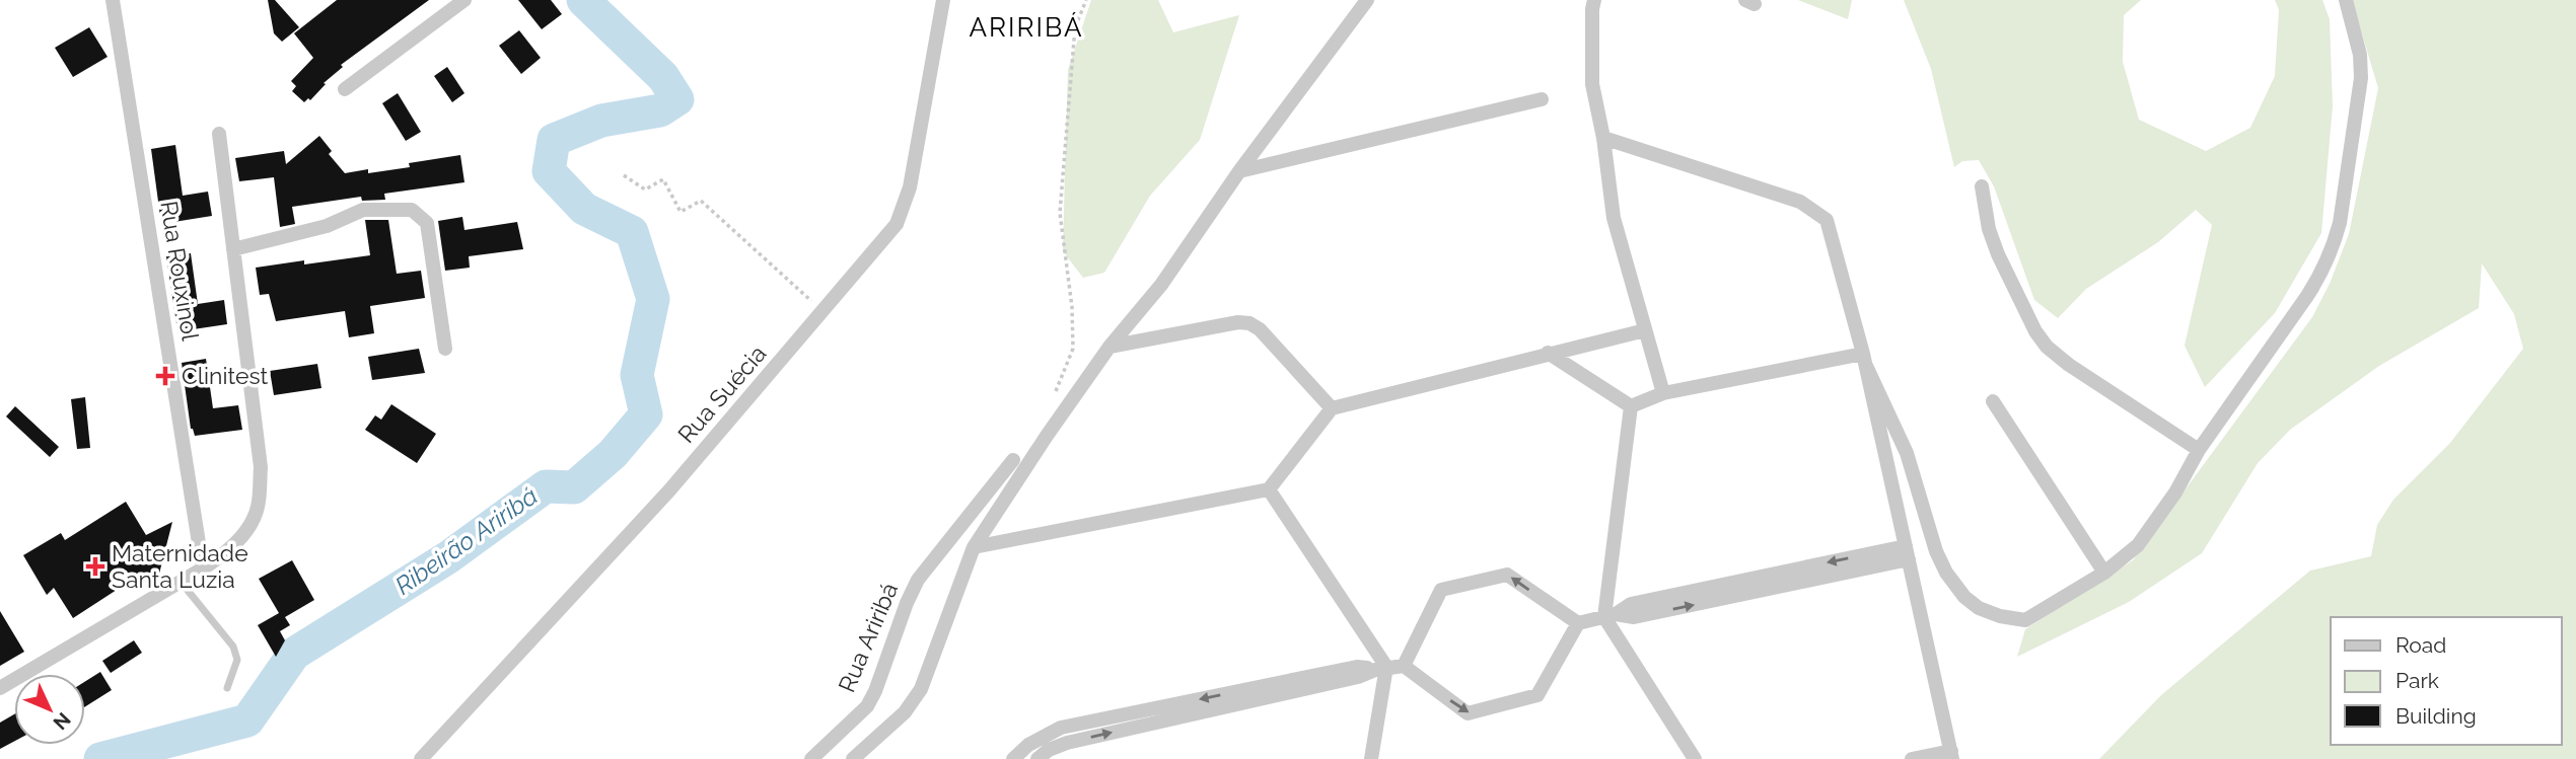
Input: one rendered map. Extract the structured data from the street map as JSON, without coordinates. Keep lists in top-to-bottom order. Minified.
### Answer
{"streets":{"street":["Rua Rouxinol","Rua Suécia","Rua Ariribá"]},"districts":["ARIRIBÁ"],"water":["Ribeirão Ariribá"],"places":{"health":["Clinitest","Maternidade Santa Luzia"]},"legend":["Road","Park","Building"],"north":"bottom right"}
